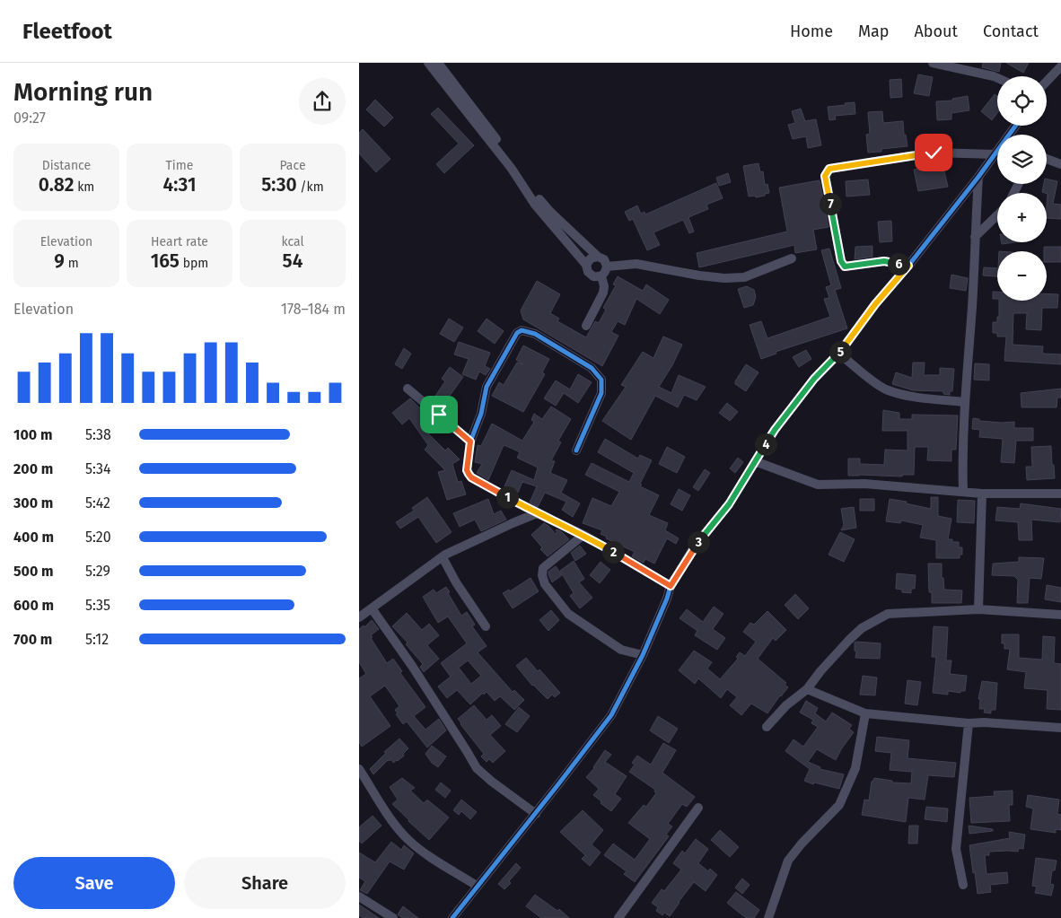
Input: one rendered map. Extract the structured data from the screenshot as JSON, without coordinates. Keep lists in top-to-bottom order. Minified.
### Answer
{"page":{"header":"Fleetfoot","nav":["Home","Map","About","Contact"],"heading":["Morning run","09:27"],"map_buttons":["+","−"],"stats":[["Distance","0.82 km"],["Time","4:31"],["Pace","5:30 /km"],["Elevation","9 m"],["Heart rate","165 bpm"],["kcal","54"]],"pins":["7","6","5","4","1","3","2"],"chart":["Elevation","178–184 m"],"list":[{"name":"100 m","note":"5:38"},{"name":"200 m","note":"5:34"},{"name":"300 m","note":"5:42"},{"name":"400 m","note":"5:20"},{"name":"500 m","note":"5:29"},{"name":"600 m","note":"5:35"},{"name":"700 m","note":"5:12"}],"buttons":["Save","Share"]}}
